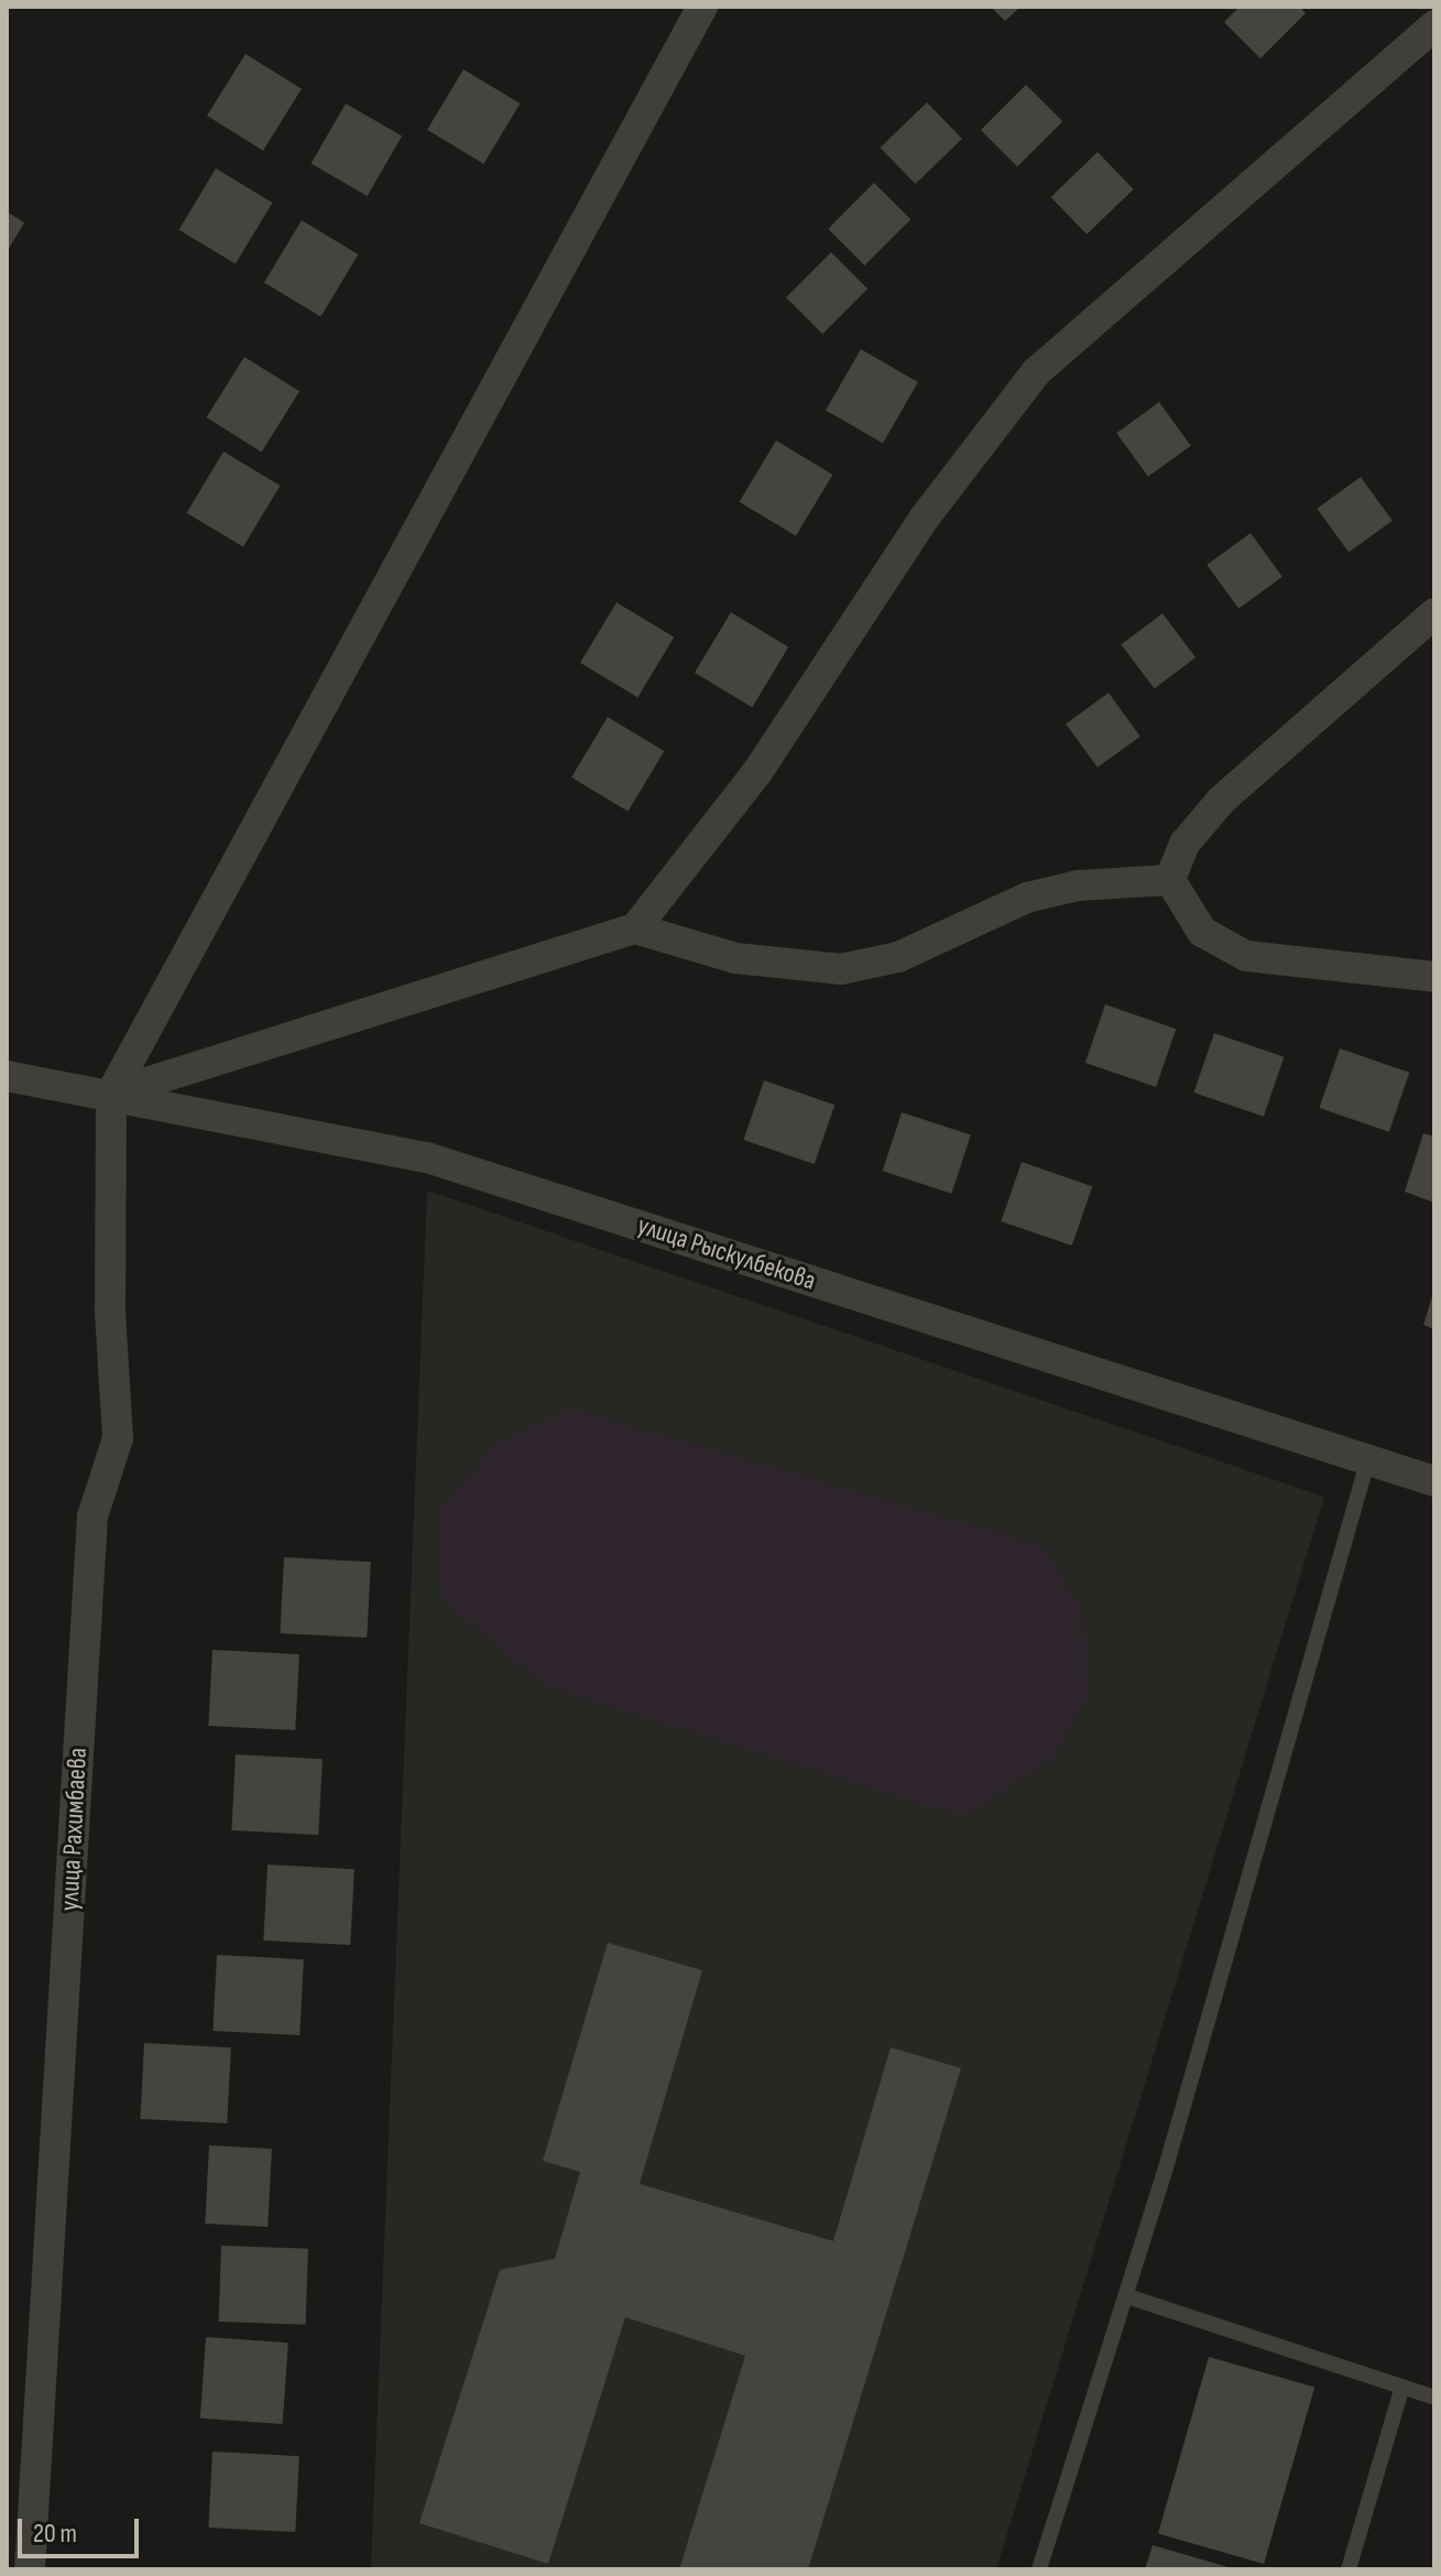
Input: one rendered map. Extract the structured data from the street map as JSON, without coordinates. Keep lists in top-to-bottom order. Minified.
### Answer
{"streets":{"street":["улица Рыскулбекова","улица Рахимбаева"]},"crossings":[["улица Рыскулбекова","улица Рахимбаева"]],"scale_bar":"20 m"}
